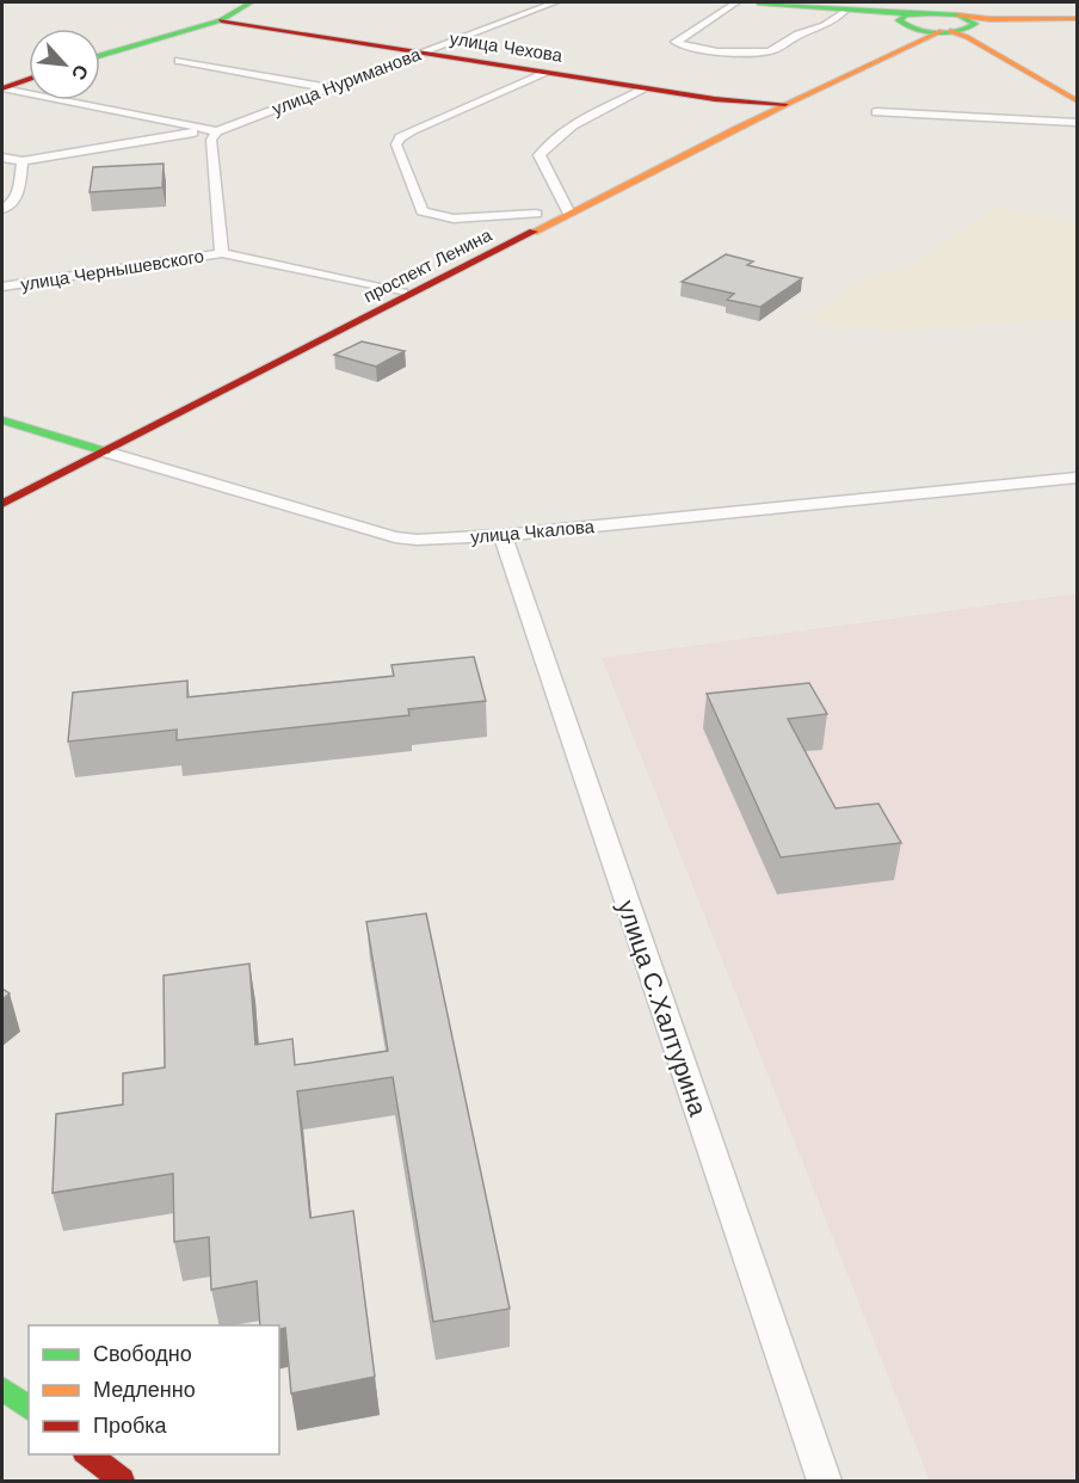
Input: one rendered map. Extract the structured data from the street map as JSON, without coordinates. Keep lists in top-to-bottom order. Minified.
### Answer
{"streets":{"main road":["улица Чехова","проспект Ленина","улица Чкалова"],"street":["улица Нуриманова","улица Чернышевского","улица С.Халтурина"]},"crossings":[["улица Чехова","улица Нуриманова"],["улица Чехова","проспект Ленина"],["проспект Ленина","улица Чкалова"],["улица Чкалова","улица С.Халтурина"]],"legend":["Свободно","Медленно","Пробка"],"north":"bottom right"}
